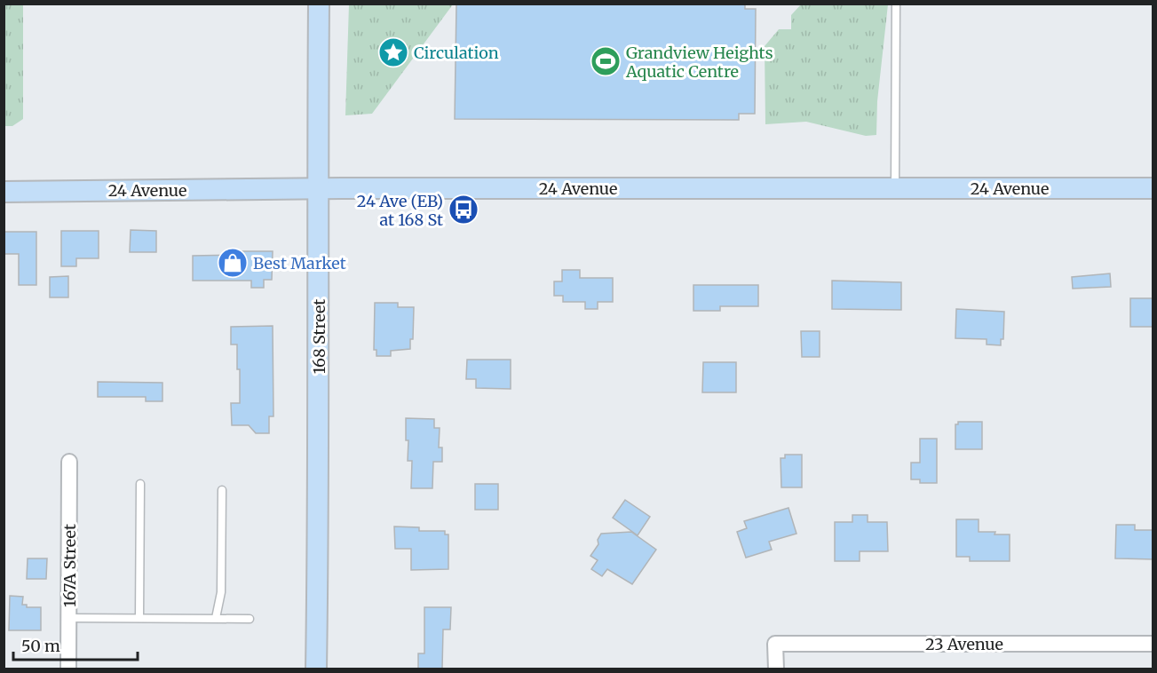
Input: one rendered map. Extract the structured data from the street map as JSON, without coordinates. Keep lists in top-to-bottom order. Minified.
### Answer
{"streets":{"main road":["24 Avenue","168 Street"],"street":["167A Street","23 Avenue"]},"crossings":[["24 Avenue","168 Street"]],"places":{"place":["Circulation"],"sports":["Grandview Heights Aquatic Centre"],"bus stop":["24 Ave (EB) at 168 St"],"shop":["Best Market"]},"scale_bar":"50 m"}
